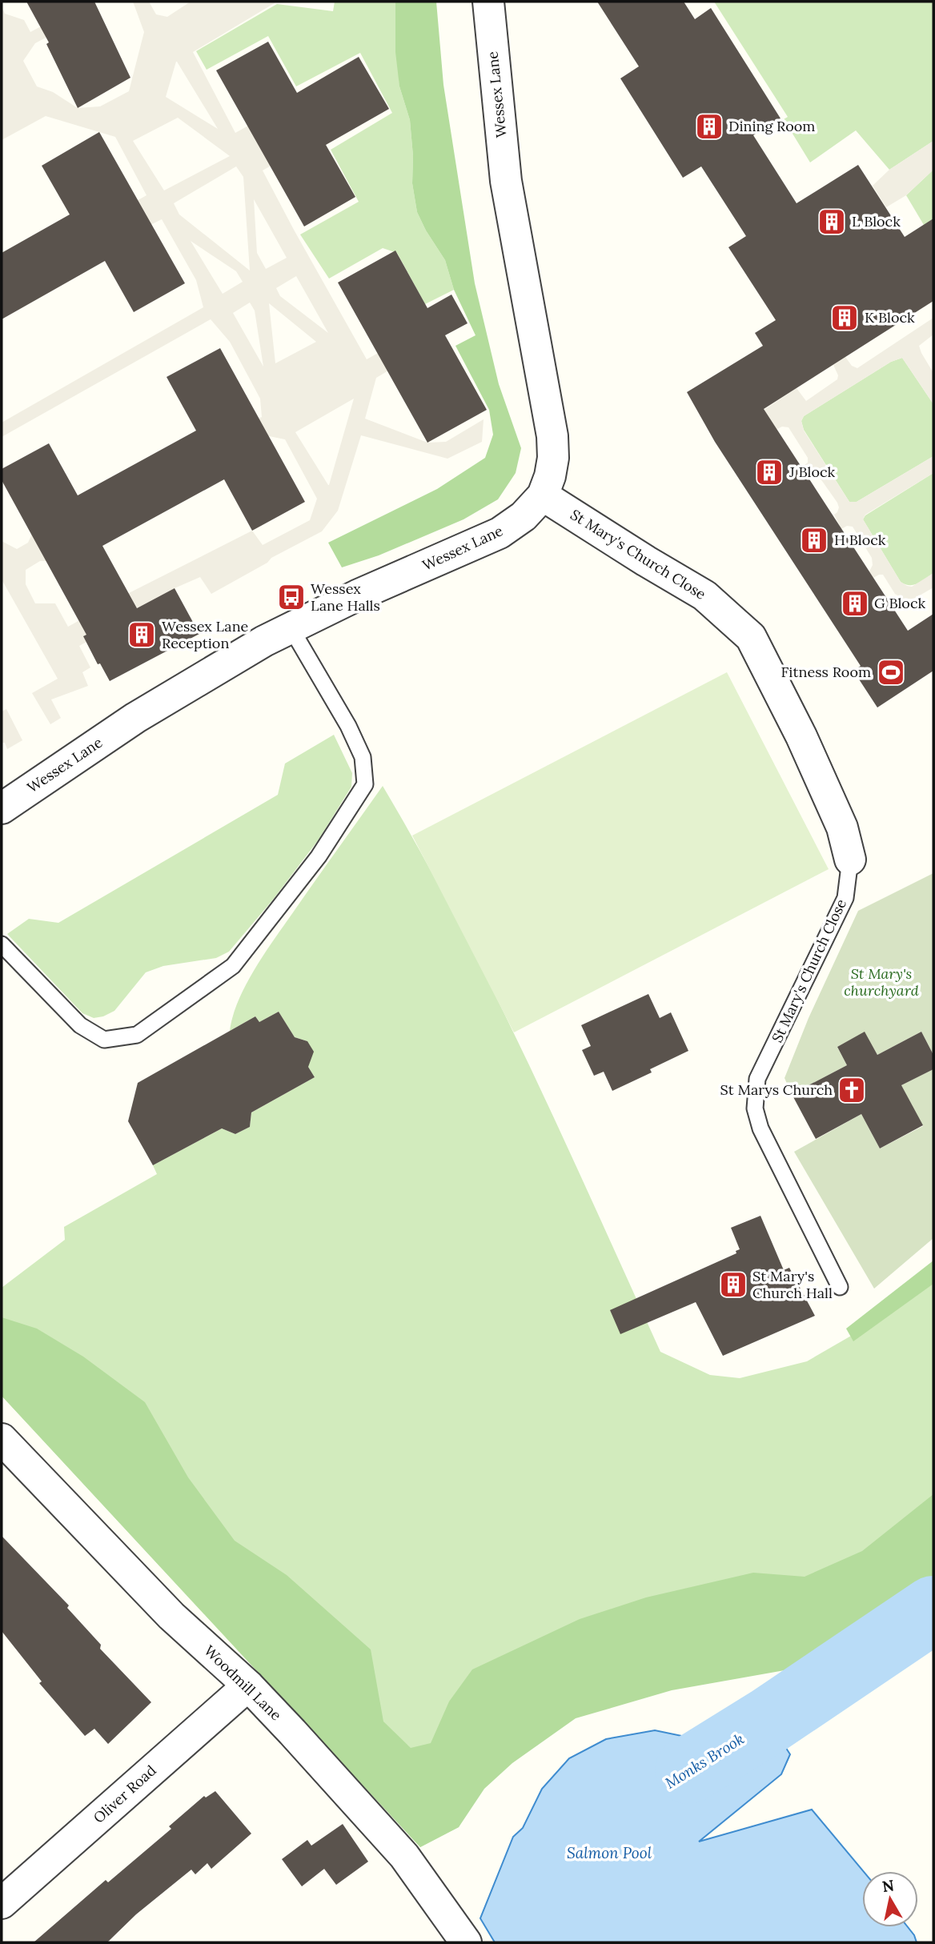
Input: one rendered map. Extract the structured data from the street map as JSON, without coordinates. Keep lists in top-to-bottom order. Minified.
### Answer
{"streets":{"street":["Wessex Lane","St Mary's Church Close","Woodmill Lane","Oliver Road"]},"crossings":[["Wessex Lane","St Mary's Church Close"],["Woodmill Lane","Oliver Road"]],"water":["Monks Brook","Salmon Pool"],"parks":["St Mary's churchyard"],"places":{"building":["Dining Room","L Block","K Block","J Block","H Block","G Block","Wessex Lane Reception","St Mary's Church Hall"],"bus stop":["Wessex Lane Halls"],"sports":["Fitness Room"],"church":["St Marys Church"]},"north":"top"}
